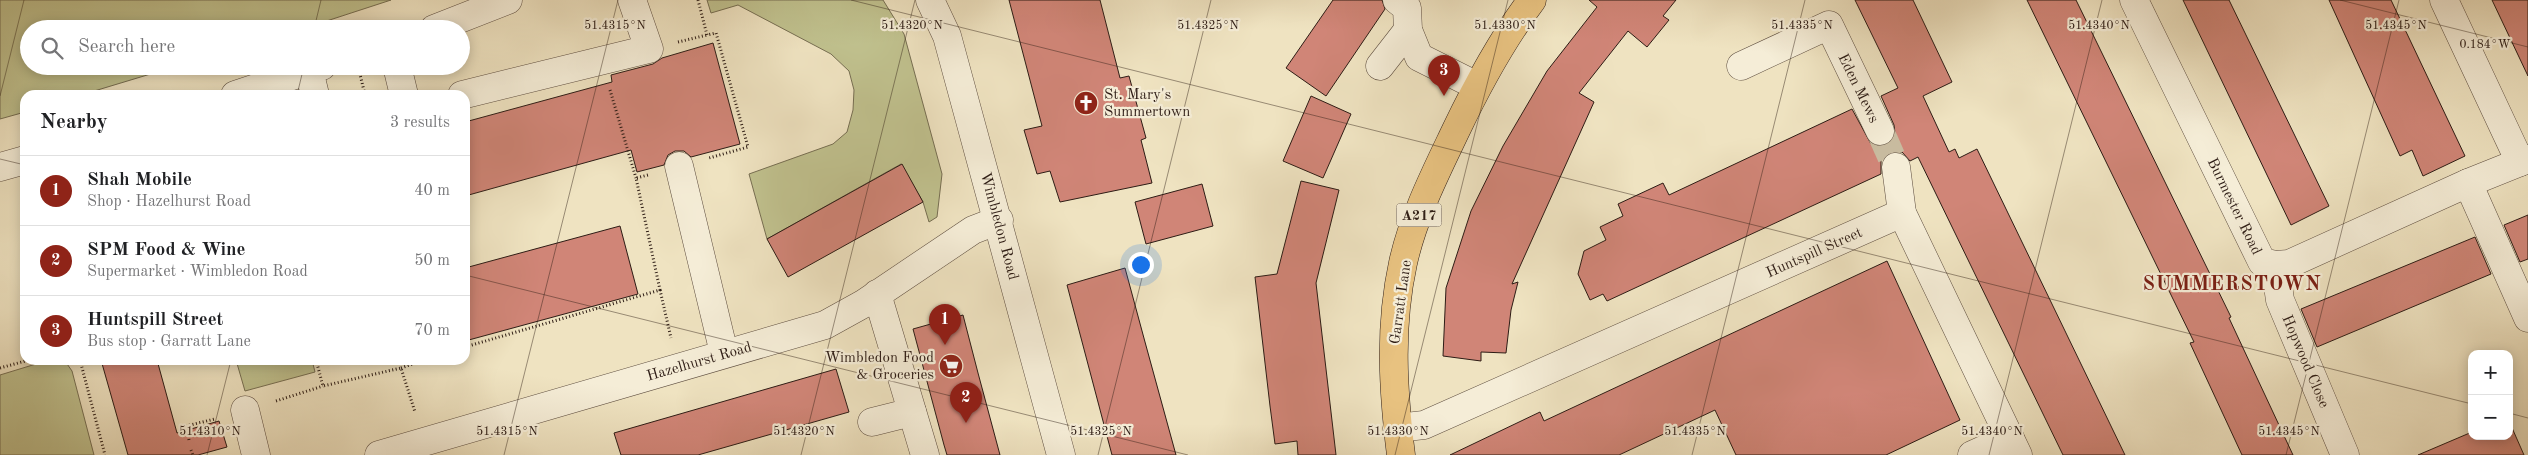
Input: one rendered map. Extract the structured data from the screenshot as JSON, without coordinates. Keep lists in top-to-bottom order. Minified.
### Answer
{"streets":{"main road":["A217","Garratt Lane"],"street":["Eden Mews","Burmester Road","Wimbledon Road","Huntspill Street","Hazelhurst Road","Hopwood Close"]},"crossings":[["Burmester Road","Hopwood Close"],["Wimbledon Road","Hazelhurst Road"],["Huntspill Street","Garratt Lane"]],"districts":["SUMMERSTOWN"],"places":{"church":["St. Mary's Summertown"],"supermarket":["Wimbledon Food & Groceries"]},"page":{"search":"Search here","pins":["3","1","2"],"heading":["Nearby","3 results"],"list":[{"mark":"1","name":"Shah Mobile","note":"Shop · Hazelhurst Road","value":"40 m"},{"mark":"2","name":"SPM Food & Wine","note":"Supermarket · Wimbledon Road","value":"50 m"},{"mark":"3","name":"Huntspill Street","note":"Bus stop · Garratt Lane","value":"70 m"}],"map_buttons":["+","−"]},"coordinates":["51.4315°N","51.4320°N","51.4325°N","51.4330°N","51.4335°N","51.4345°N","51.4340°N","0.184°W","51.4310°N"]}
